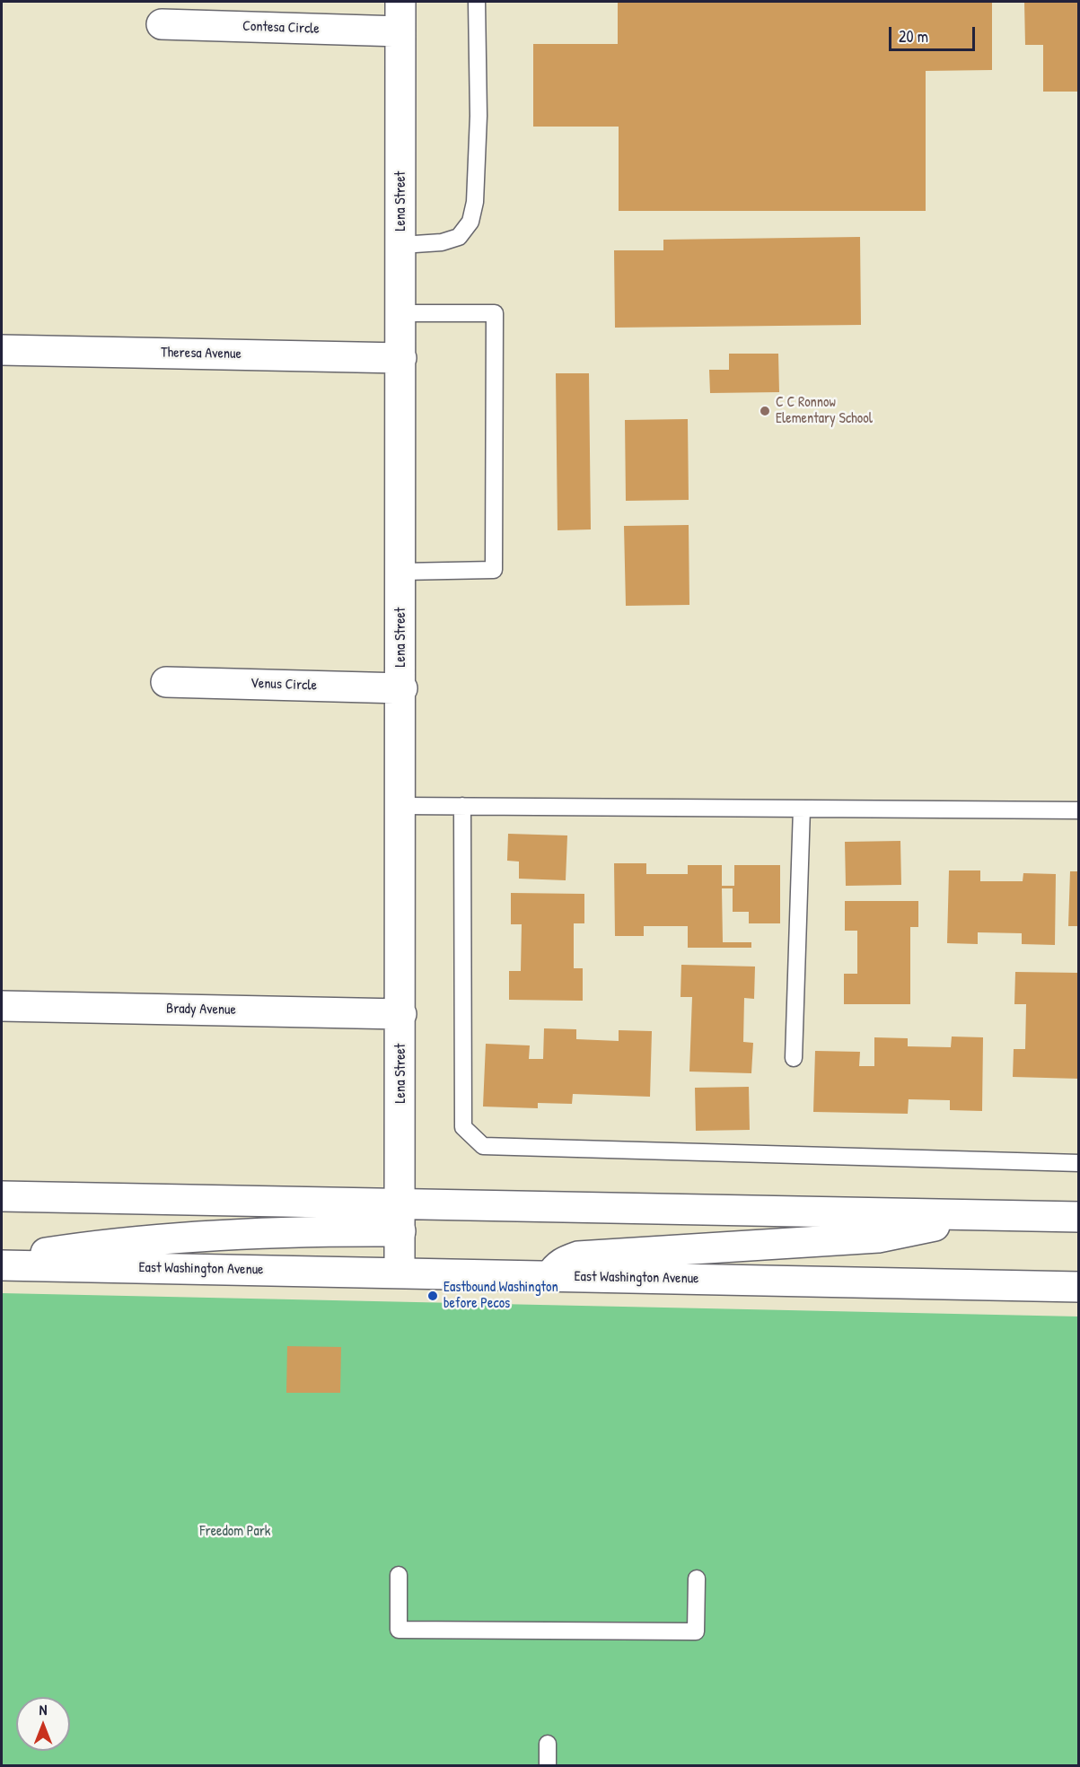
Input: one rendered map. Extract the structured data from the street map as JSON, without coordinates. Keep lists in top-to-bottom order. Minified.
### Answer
{"streets":{"main road":["Contesa Circle","Lena Street","Theresa Avenue","Venus Circle","Brady Avenue","East Washington Avenue"]},"crossings":[["Contesa Circle","Lena Street"],["Lena Street","Theresa Avenue"],["Lena Street","Venus Circle"],["Lena Street","Brady Avenue"],["Lena Street","East Washington Avenue"]],"parks":["Freedom Park"],"places":["C C Ronnow Elementary School","Eastbound Washington before Pecos"],"scale_bar":"20 m","north":"top"}
